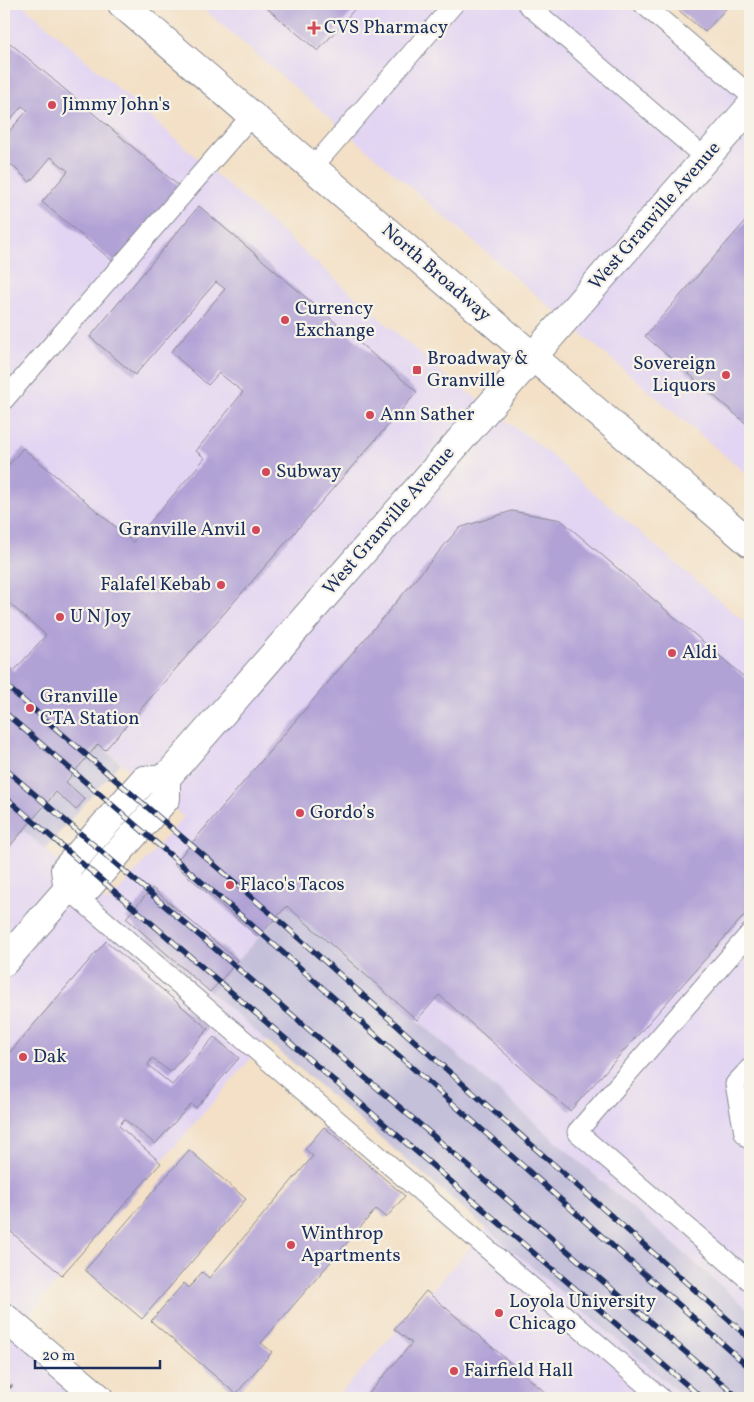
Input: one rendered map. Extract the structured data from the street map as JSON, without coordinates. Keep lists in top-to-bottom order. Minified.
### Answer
{"streets":{"street":["West Granville Avenue","North Broadway"]},"crossings":[["West Granville Avenue","North Broadway"]],"places":{"health":["CVS Pharmacy"],"other":["Jimmy John's","Currency Exchange","Sovereign Liquors","Ann Sather","Subway","Granville Anvil","Falafel Kebab","U N Joy","Aldi","Granville CTA Station","Gordo’s","Flaco's Tacos","Dak","Winthrop Apartments","Loyola University Chicago","Fairfield Hall"],"transit":["Broadway & Granville"]},"scale_bar":"20 m"}
